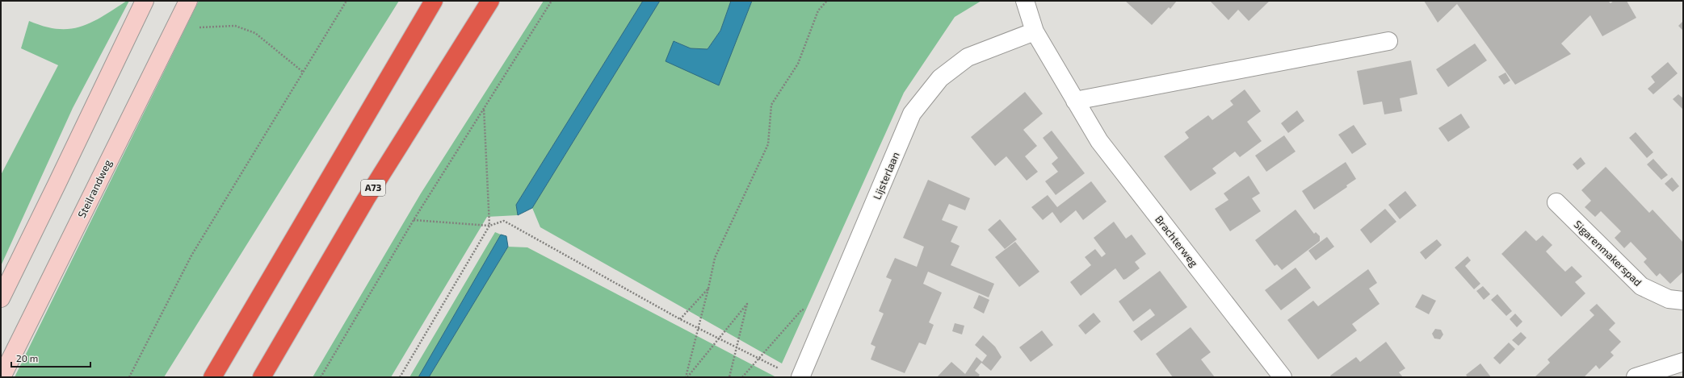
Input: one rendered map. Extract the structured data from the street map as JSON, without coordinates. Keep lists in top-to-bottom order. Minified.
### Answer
{"streets":{"highway":["A73"],"main road":["Steilrandweg"],"street":["Lijsterlaan","Brachterweg","Sigarenmakerspad"]},"crossings":[["Lijsterlaan","Brachterweg"]],"scale_bar":"20 m"}
